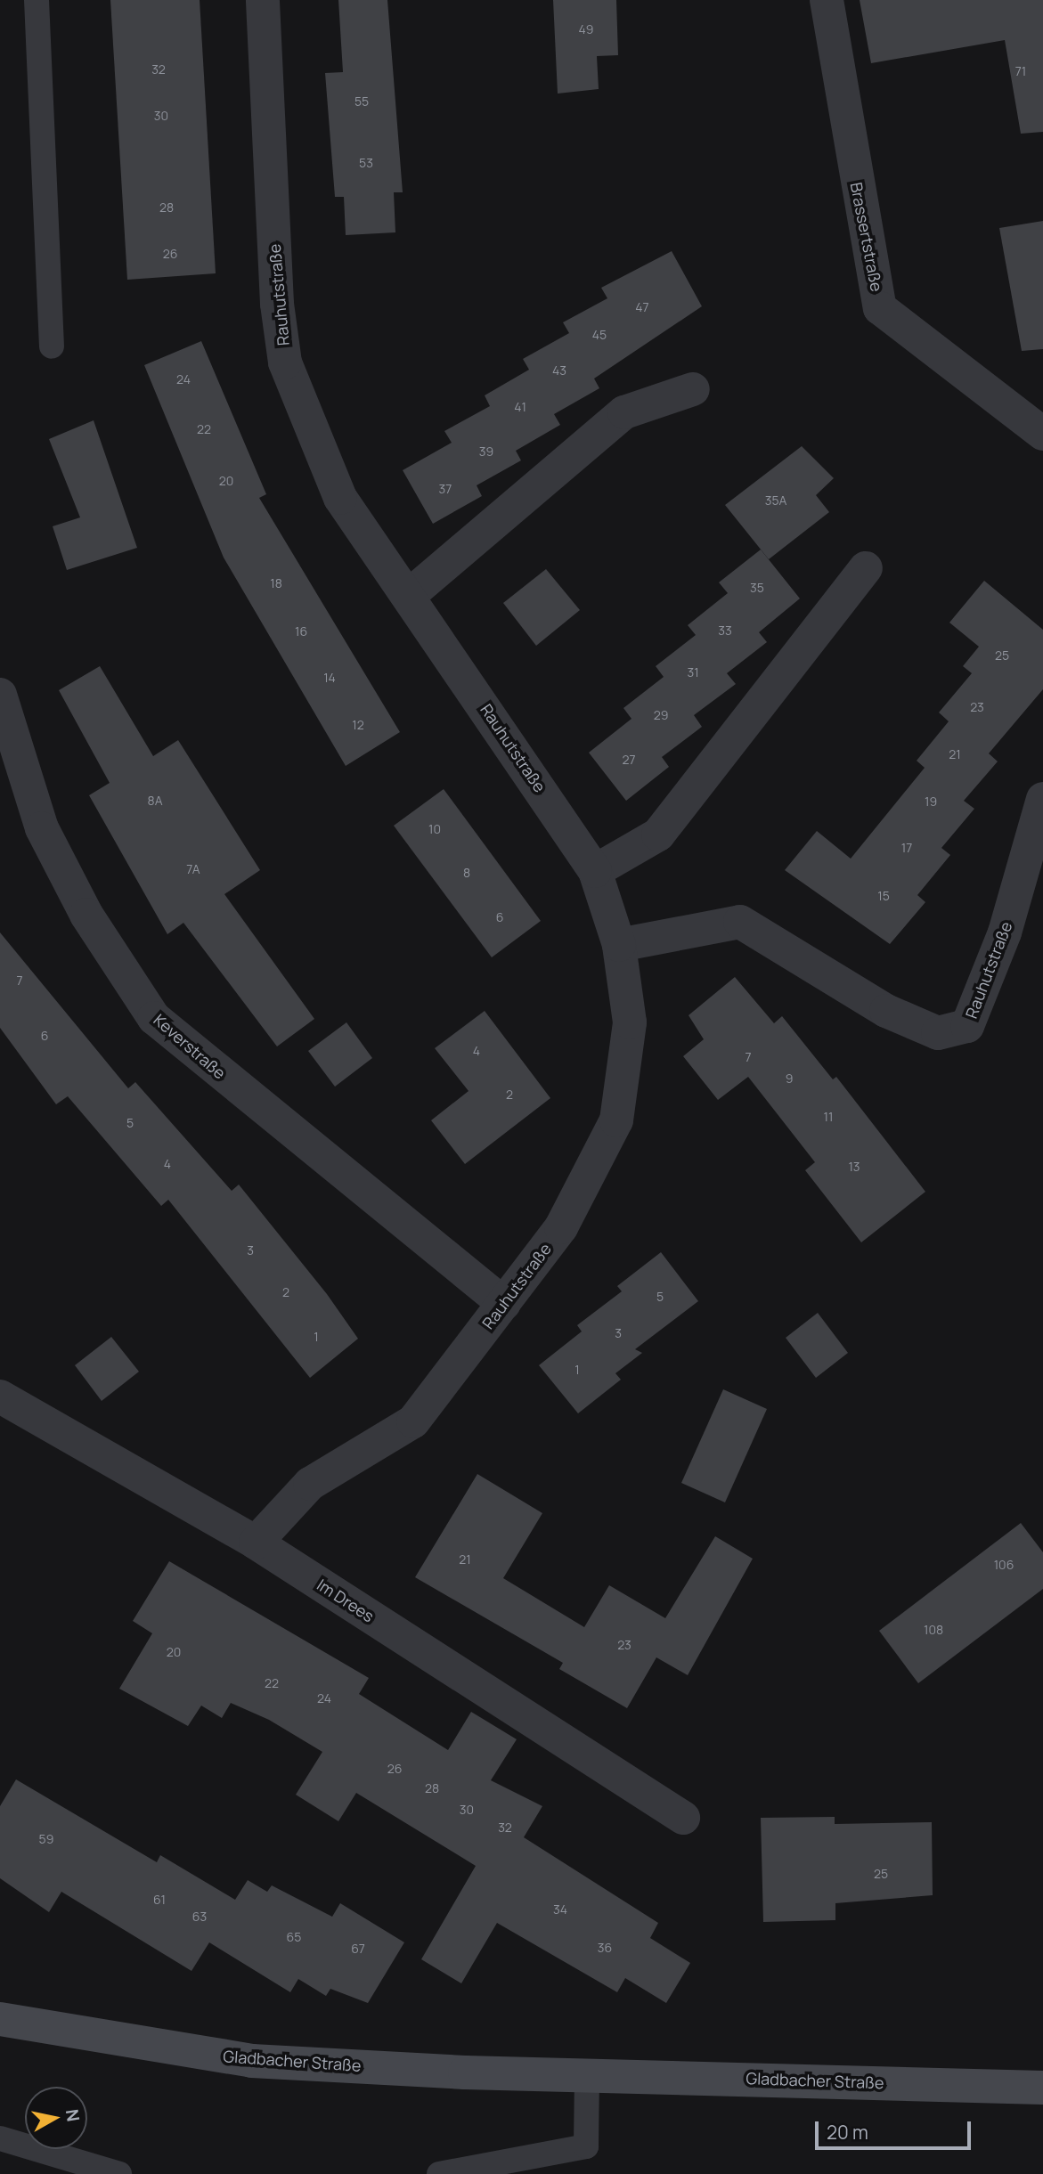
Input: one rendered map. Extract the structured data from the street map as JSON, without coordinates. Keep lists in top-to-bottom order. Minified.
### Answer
{"streets":{"main road":["Gladbacher Straße"],"street":["Brassertstraße","Rauhutstraße","Keverstraße","Im Drees"]},"crossings":[["Rauhutstraße","Keverstraße"],["Rauhutstraße","Im Drees"]],"house_numbers":["49","32","71","55","30","53","28","26","47","45","43","24","41","22","39","20","37","35A","18","35","33","16","25","31","14","23","29","12","21","27","8A","19","10","17","7A","8","15","6","7","6","4","7","9","2","11","5","4","13","3","2","5","3","1","1","21","106","108","23","20","22","24","26","28","30","32","59","25","61","34","63","65","36","67"],"scale_bar":"20 m","north":"right"}
